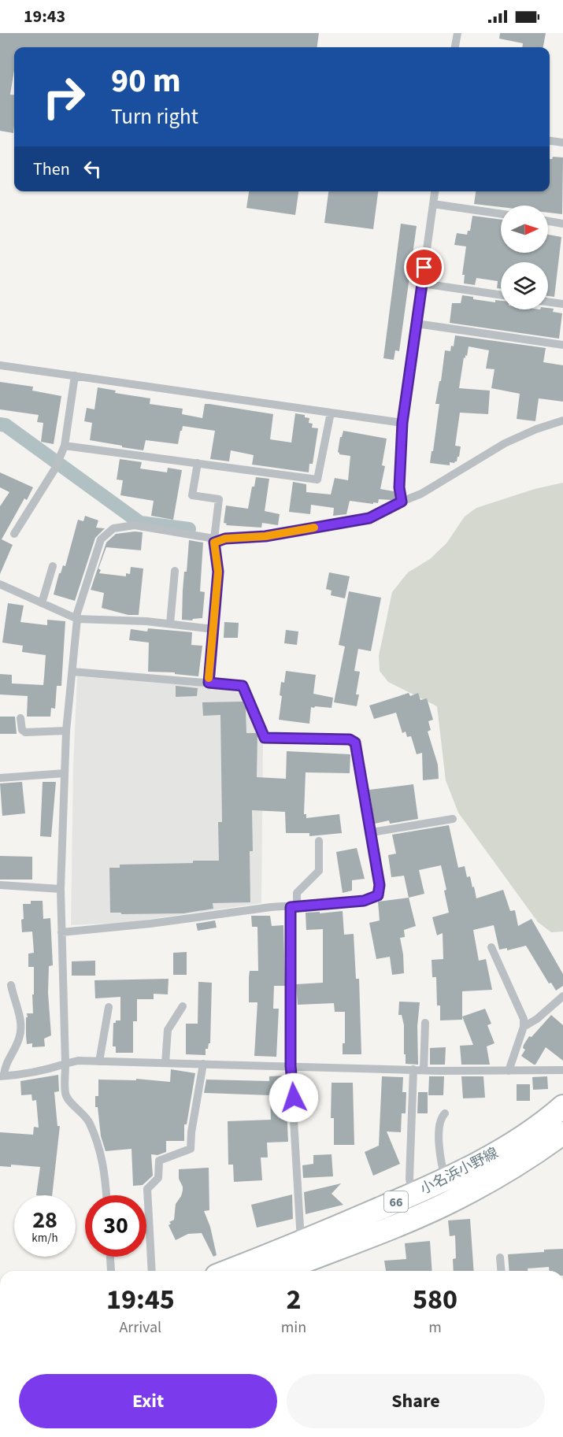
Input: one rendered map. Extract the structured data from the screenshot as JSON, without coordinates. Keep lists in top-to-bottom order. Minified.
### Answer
{"streets":{"main road":["小名浜小野線","66"]},"north":"right","page":{"status":"19:43","turn":["90 m","Turn right"],"then":"Then","speed":"28 km/h","limit":"30","eta":["19:45","Arrival","2","min","580","m"],"buttons":["Exit","Share"]}}
